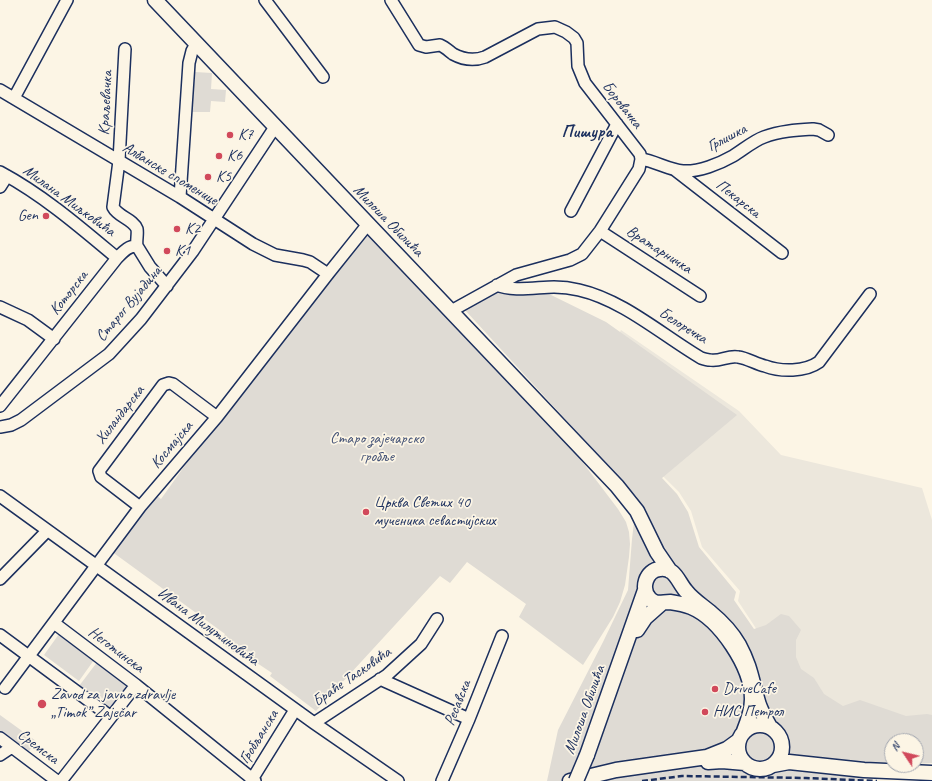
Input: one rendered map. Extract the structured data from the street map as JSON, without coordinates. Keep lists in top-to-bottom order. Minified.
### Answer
{"streets":{"main road":["Милоша Обилића"],"street":["Краљевачка","Боровачка","Грлишка","Албанске споменице","Пекарска","Милана Миљковића","Вратарничка","Которска","Старог Вујадина","Белоречка","Хиландарска","Космајска","Ивана Милутиновића","Неготинска","Браће Тасковића","Ресавска","Гробљанска","Сремска"]},"crossings":[["Краљевачка","Албанске споменице"],["Краљевачка","Которска"],["Боровачка","Грлишка"],["Грлишка","Пекарска"],["Албанске споменице","Старог Вујадина"],["Албанске споменице","Космајска"],["Милана Миљковића","Которска"],["Милоша Обилића","Старог Вујадина"],["Милоша Обилића","Космајска"],["Хиландарска","Космајска"],["Космајска","Ивана Милутиновића"],["Космајска","Неготинска"],["Ивана Милутиновића","Браће Тасковића"],["Ивана Милутиновића","Гробљанска"],["Неготинска","Гробљанска"]],"districts":["Пишура"],"parks":["Старо зајечарско гробље"],"places":["K7","K6","K5","Gen","K2","K1","Црква Светих 40 мученика севастијских","DriveCafe","Zavod za javno zdravlje „Timok” Zaječar","НИС Петрол"],"north":"top left"}
